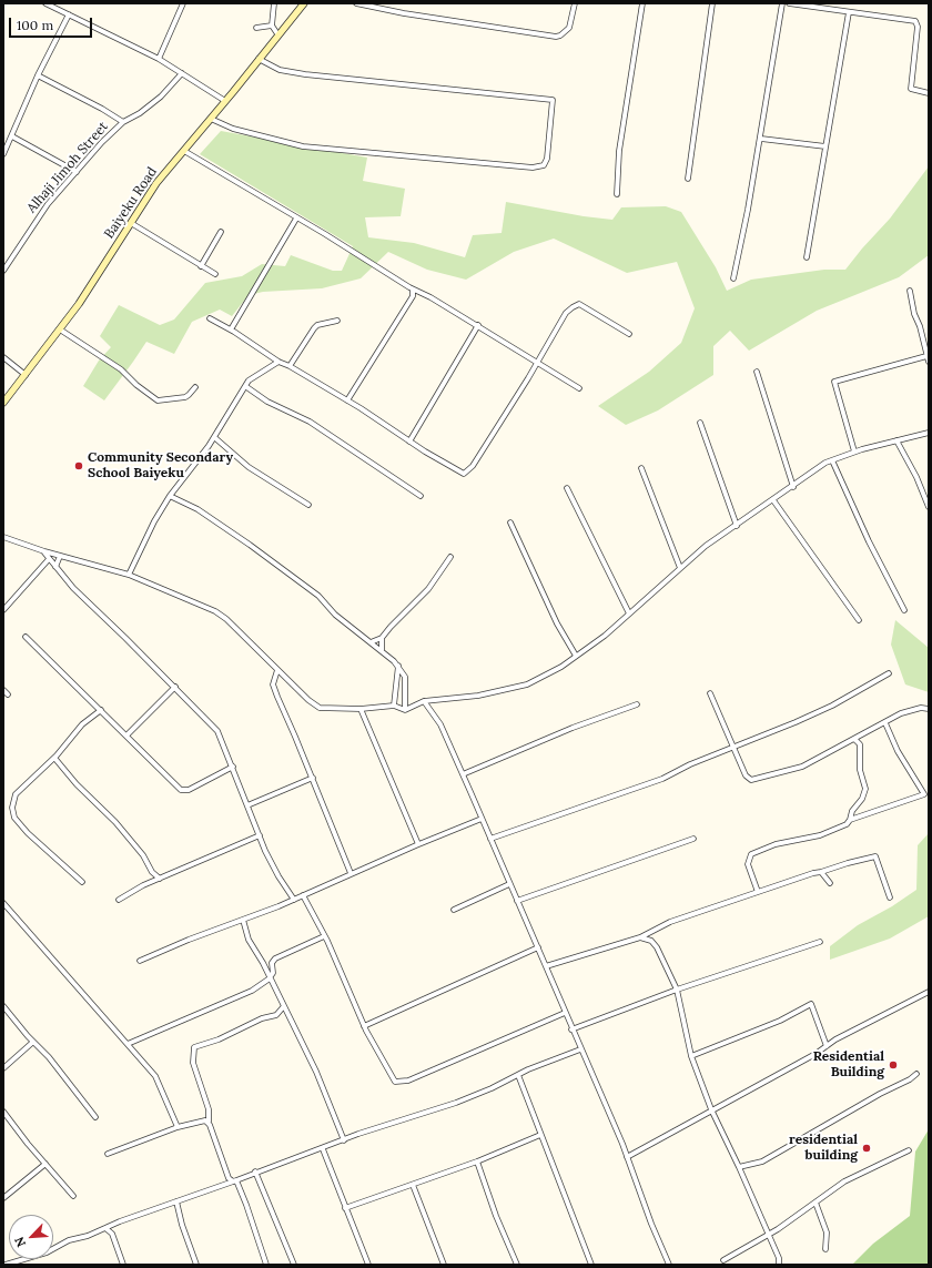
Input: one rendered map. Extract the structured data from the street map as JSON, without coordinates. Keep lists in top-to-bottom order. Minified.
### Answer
{"streets":{"main road":["Baiyeku Road"],"street":["Alhaji Jimoh Street"]},"places":["Community Secondary School Baiyeku","Residential Building","residential building"],"scale_bar":"100 m","north":"bottom left"}
